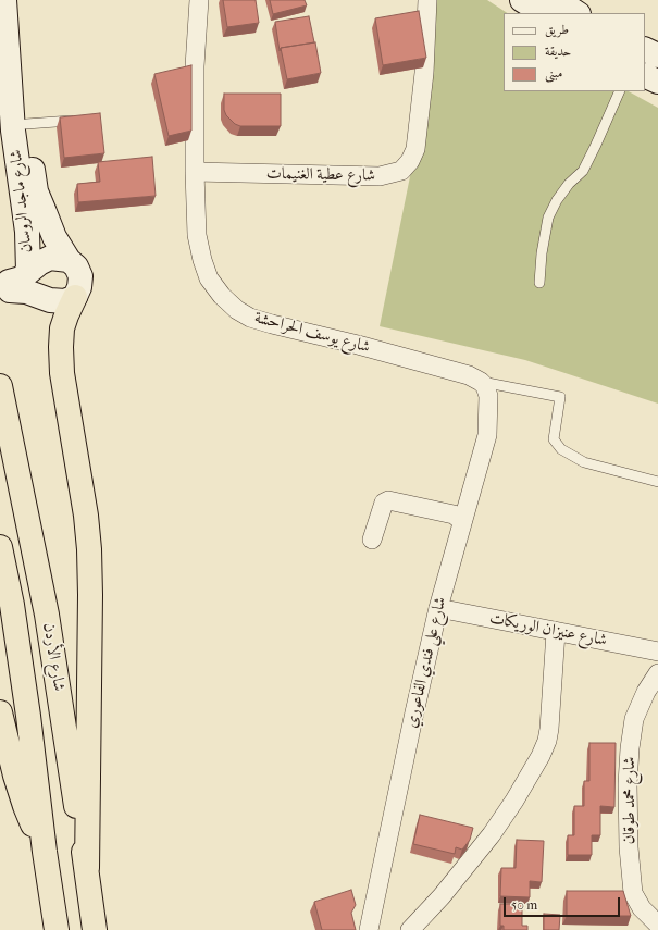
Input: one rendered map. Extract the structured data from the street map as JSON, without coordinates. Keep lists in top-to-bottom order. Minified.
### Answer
{"streets":{"highway":["شارع الأردن"],"street":["شارع عطية الغنيمات","شارع ماجد الروسان","شارع يوسف الحراحشة","شارع عنيزان الوريكات","شارع علي فندي الفاعوري","شارع محمد طوقان"]},"crossings":[["شارع عطية الغنيمات","شارع يوسف الحراحشة"],["شارع يوسف الحراحشة","شارع علي فندي الفاعوري"],["شارع عنيزان الوريكات","شارع علي فندي الفاعوري"]],"legend":["طريق","حديقة","مبنى"],"scale_bar":"50 m"}
